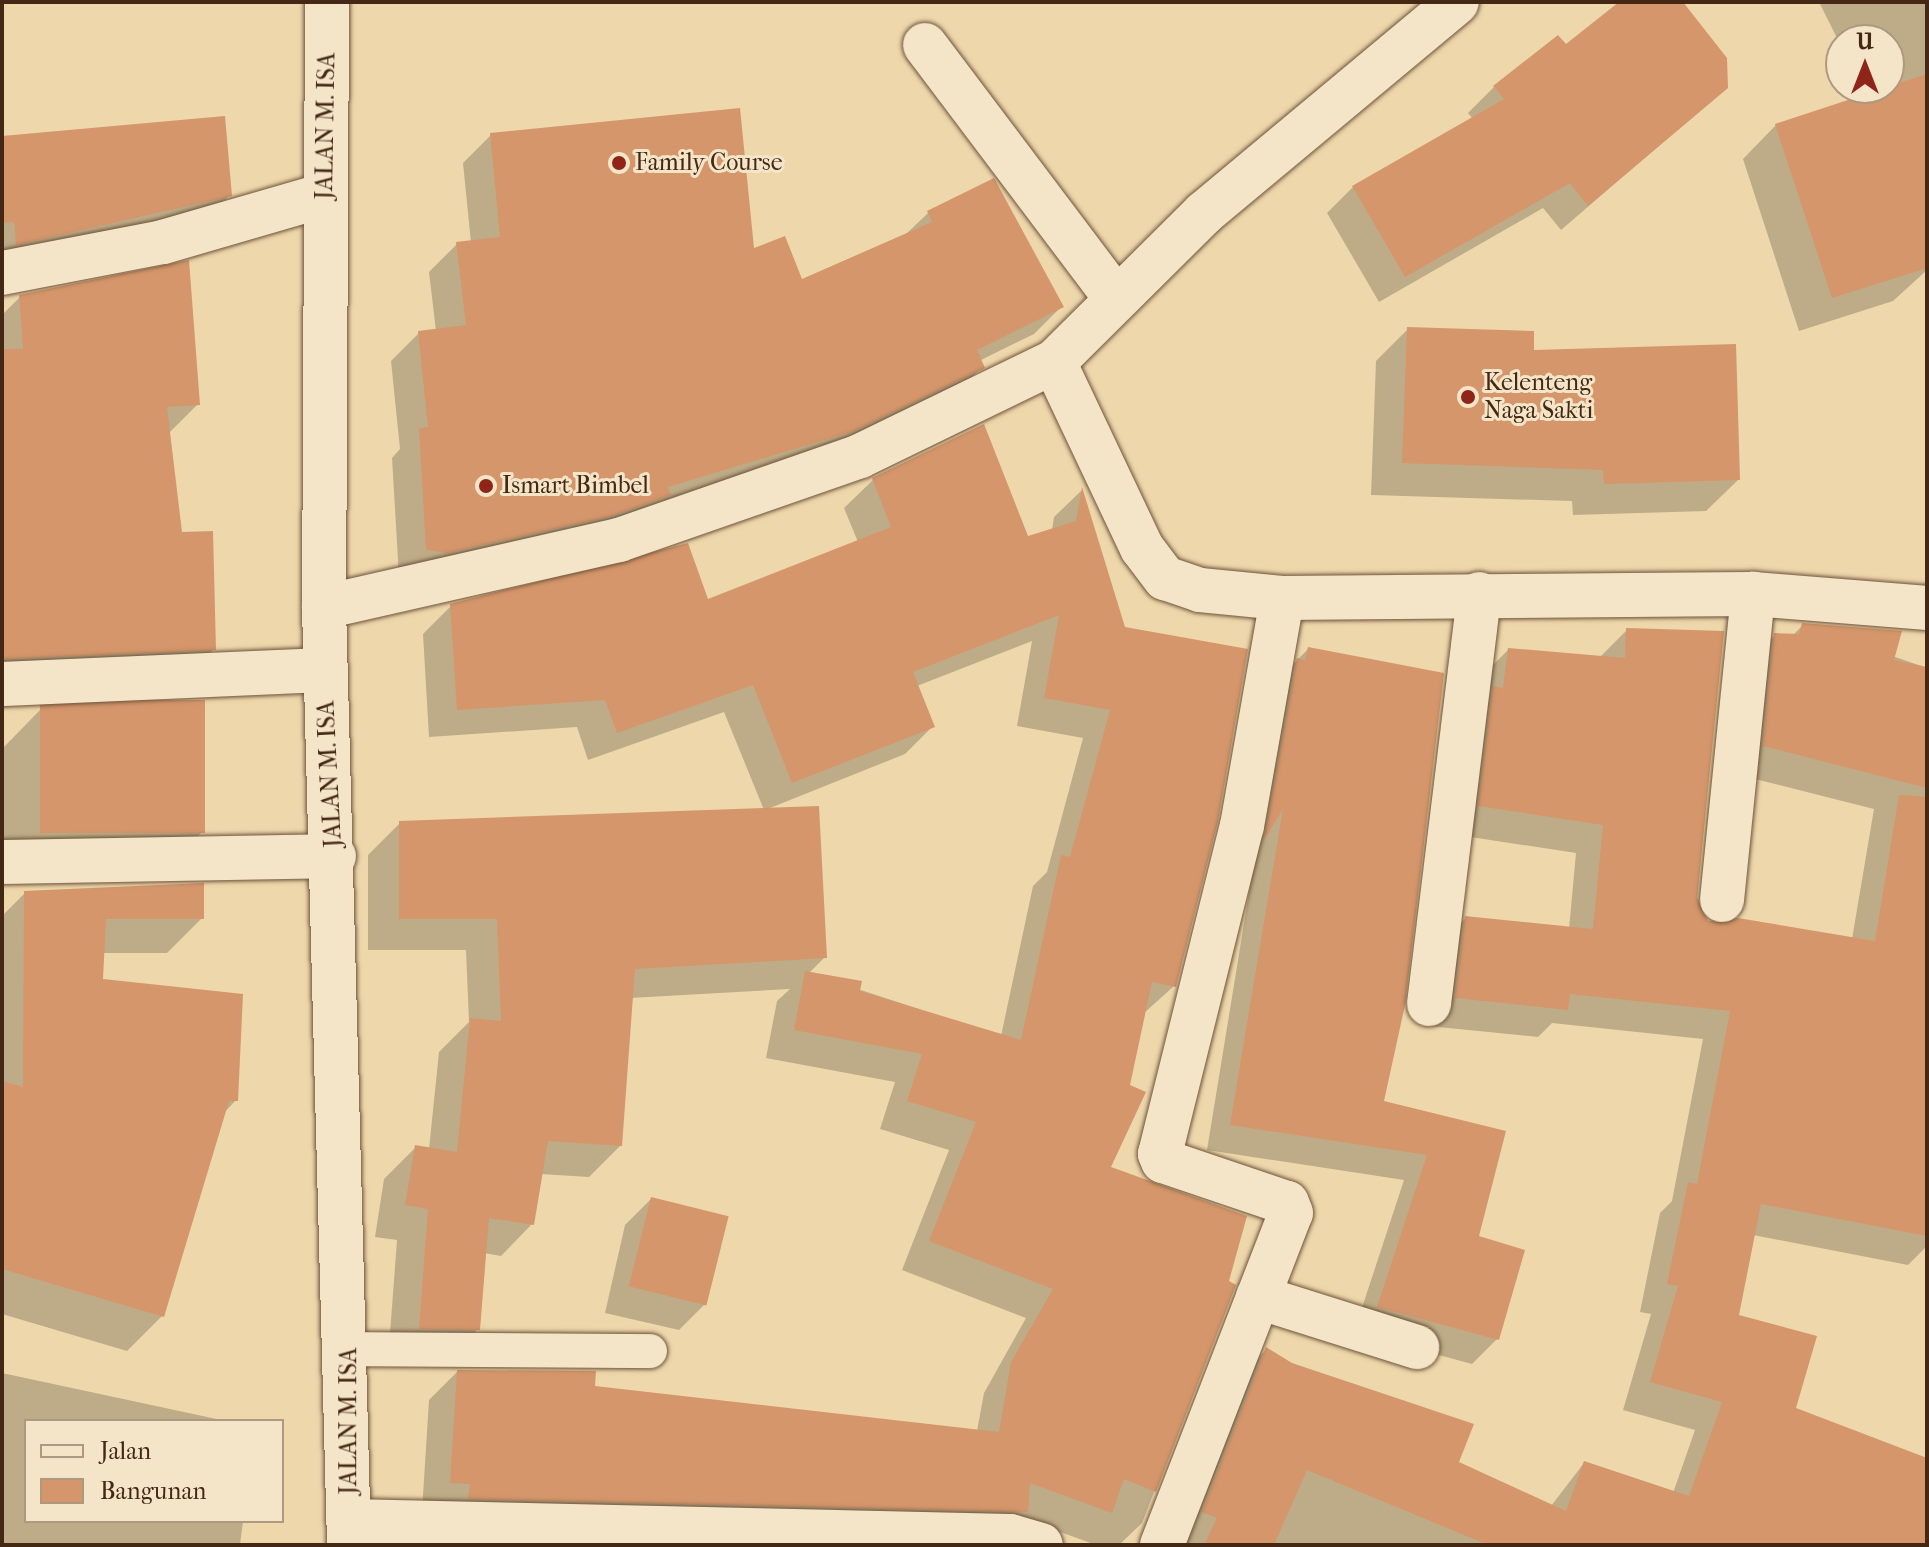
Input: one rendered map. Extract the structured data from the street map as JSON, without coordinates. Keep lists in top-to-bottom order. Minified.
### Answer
{"streets":{"street":["JALAN M. ISA"]},"places":["Family Course","Kelenteng Naga Sakti","Ismart Bimbel"],"legend":["Jalan","Bangunan"],"north":"top"}
